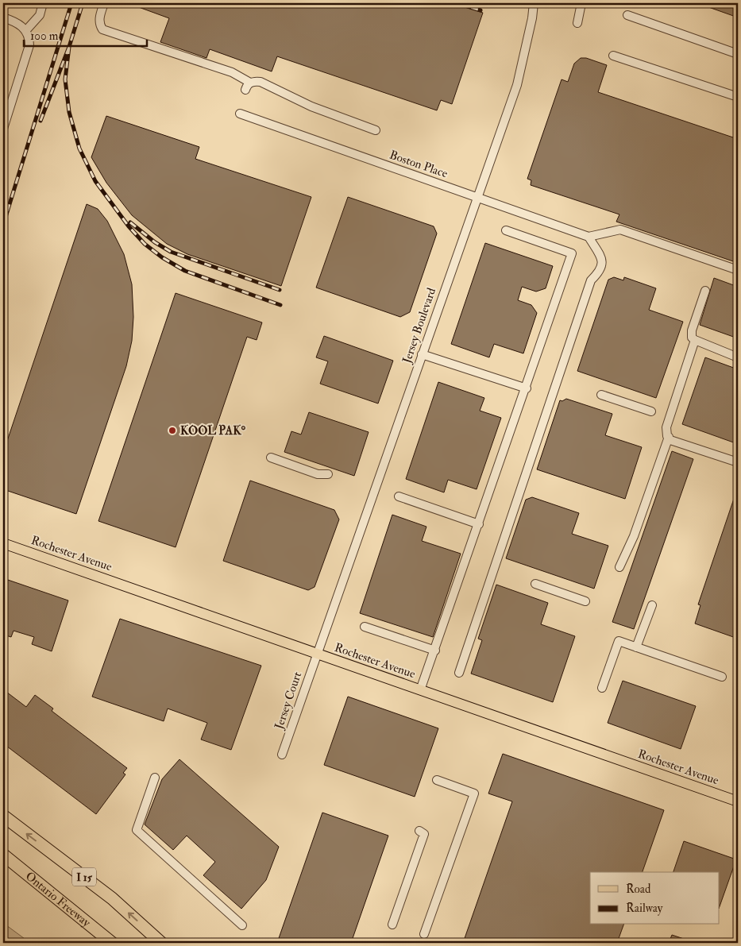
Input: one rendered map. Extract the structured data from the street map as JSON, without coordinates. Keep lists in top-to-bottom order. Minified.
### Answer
{"streets":{"highway":["I 15","Ontario Freeway"],"main road":["Rochester Avenue"],"street":["Boston Place","Jersey Boulevard","Jersey Court"]},"crossings":[["Boston Place","Jersey Boulevard"],["Jersey Boulevard","Rochester Avenue"],["Jersey Boulevard","Jersey Court"],["Rochester Avenue","Jersey Court"]],"places":["KOOL PAK°"],"legend":["Road","Railway"],"scale_bar":"100 m"}
